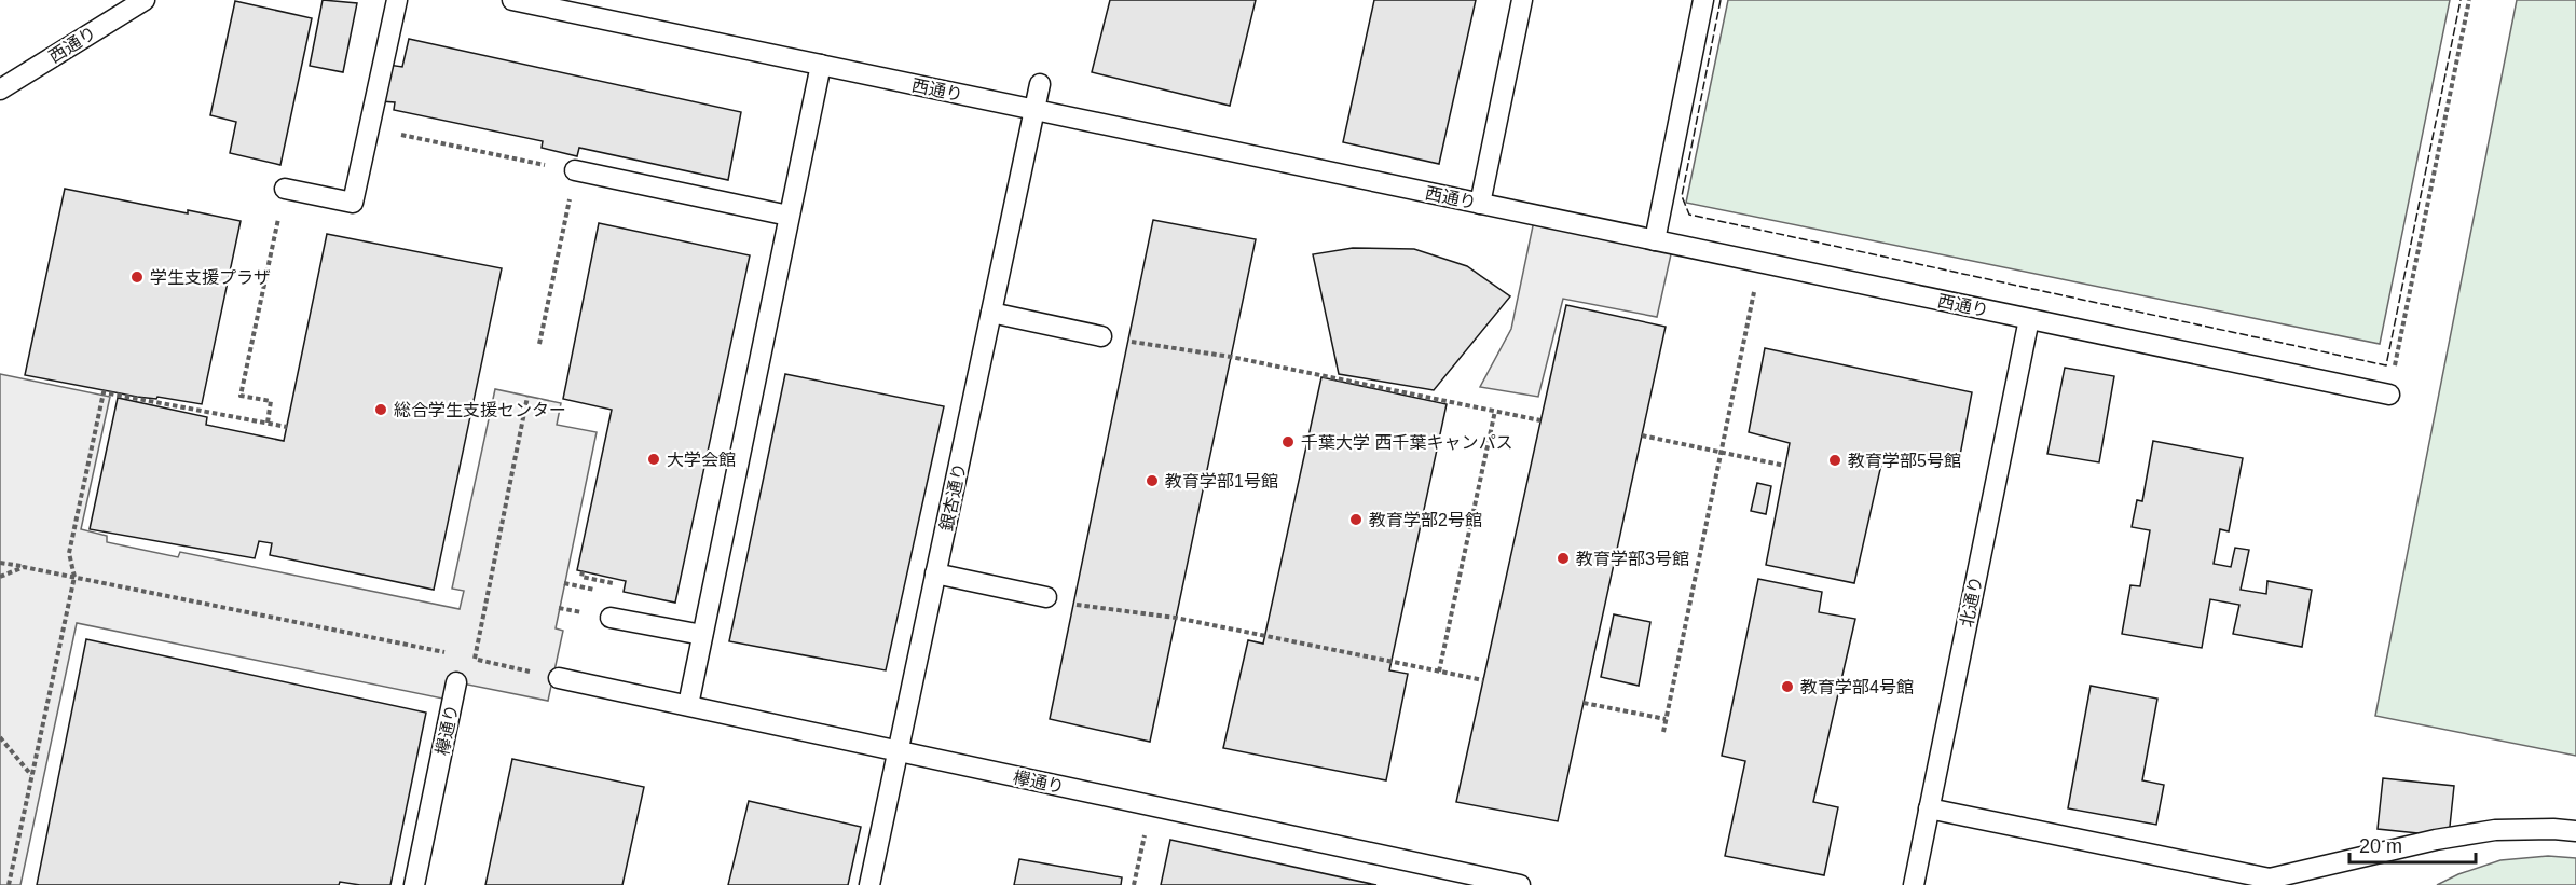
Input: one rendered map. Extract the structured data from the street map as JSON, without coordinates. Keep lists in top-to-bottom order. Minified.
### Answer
{"streets":{"lane":["西通り","銀杏通り","北通り","欅通り"]},"crossings":[["西通り","銀杏通り"],["西通り","北通り"],["銀杏通り","欅通り"]],"places":["学生支援プラザ","総合学生支援センター","千葉大学 西千葉キャンパス","大学会館","教育学部5号館","教育学部1号館","教育学部2号館","教育学部3号館","教育学部4号館"],"scale_bar":"20 m"}
